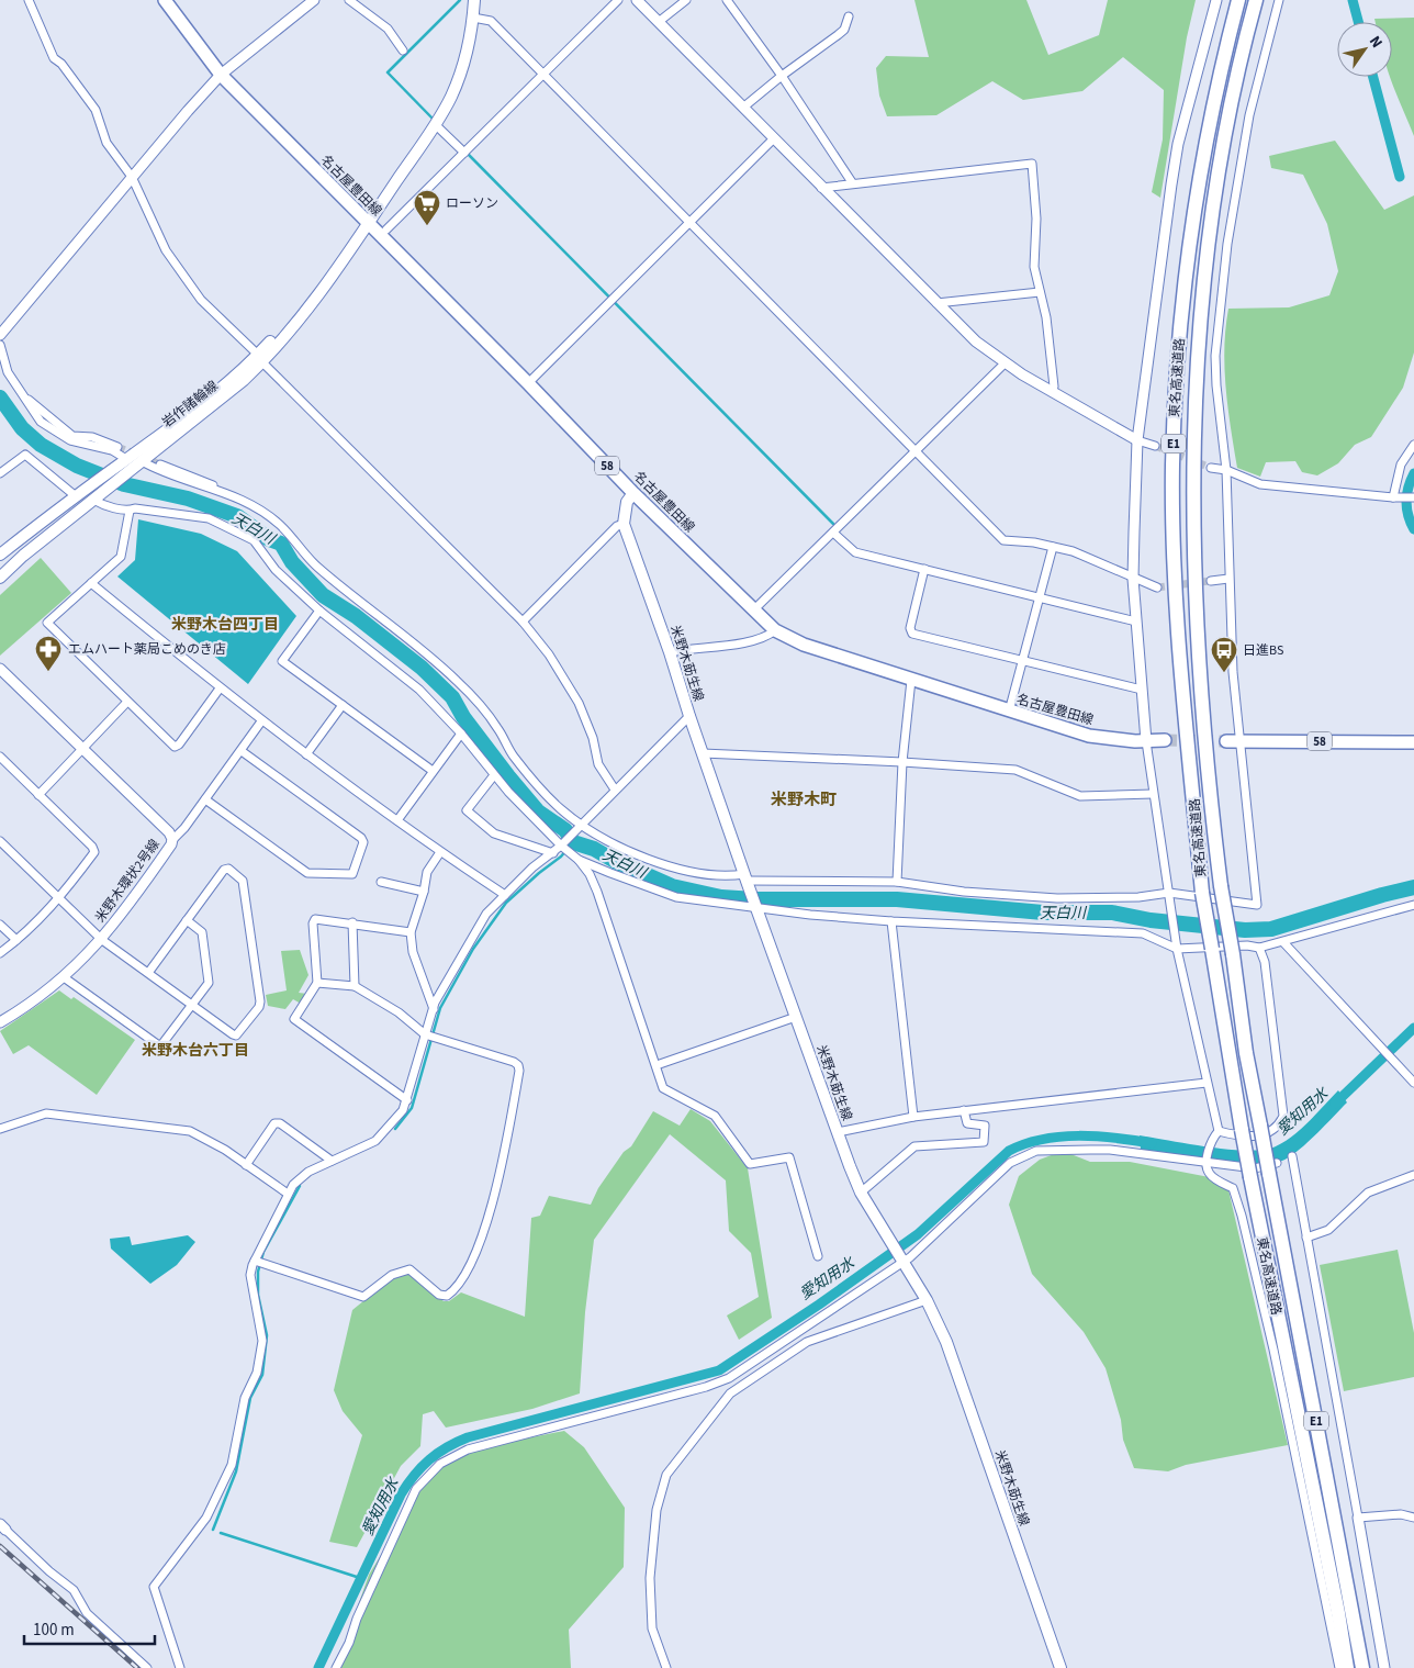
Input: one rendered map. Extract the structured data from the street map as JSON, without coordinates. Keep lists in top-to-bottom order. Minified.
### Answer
{"streets":{"highway":["東名高速道路","E1"],"main road":["名古屋豊田線","岩作諸輪線","58","米野木莇生線"],"street":["米野木環状2号線"]},"crossings":[["名古屋豊田線","岩作諸輪線"]],"districts":["米野木台四丁目","米野木町","米野木台六丁目"],"water":["天白川","愛知用水"],"places":{"supermarket":["ローソン"],"pharmacy":["エムハート薬局こめのき店"],"bus stop":["日進BS"]},"scale_bar":"100 m","north":"top right"}
